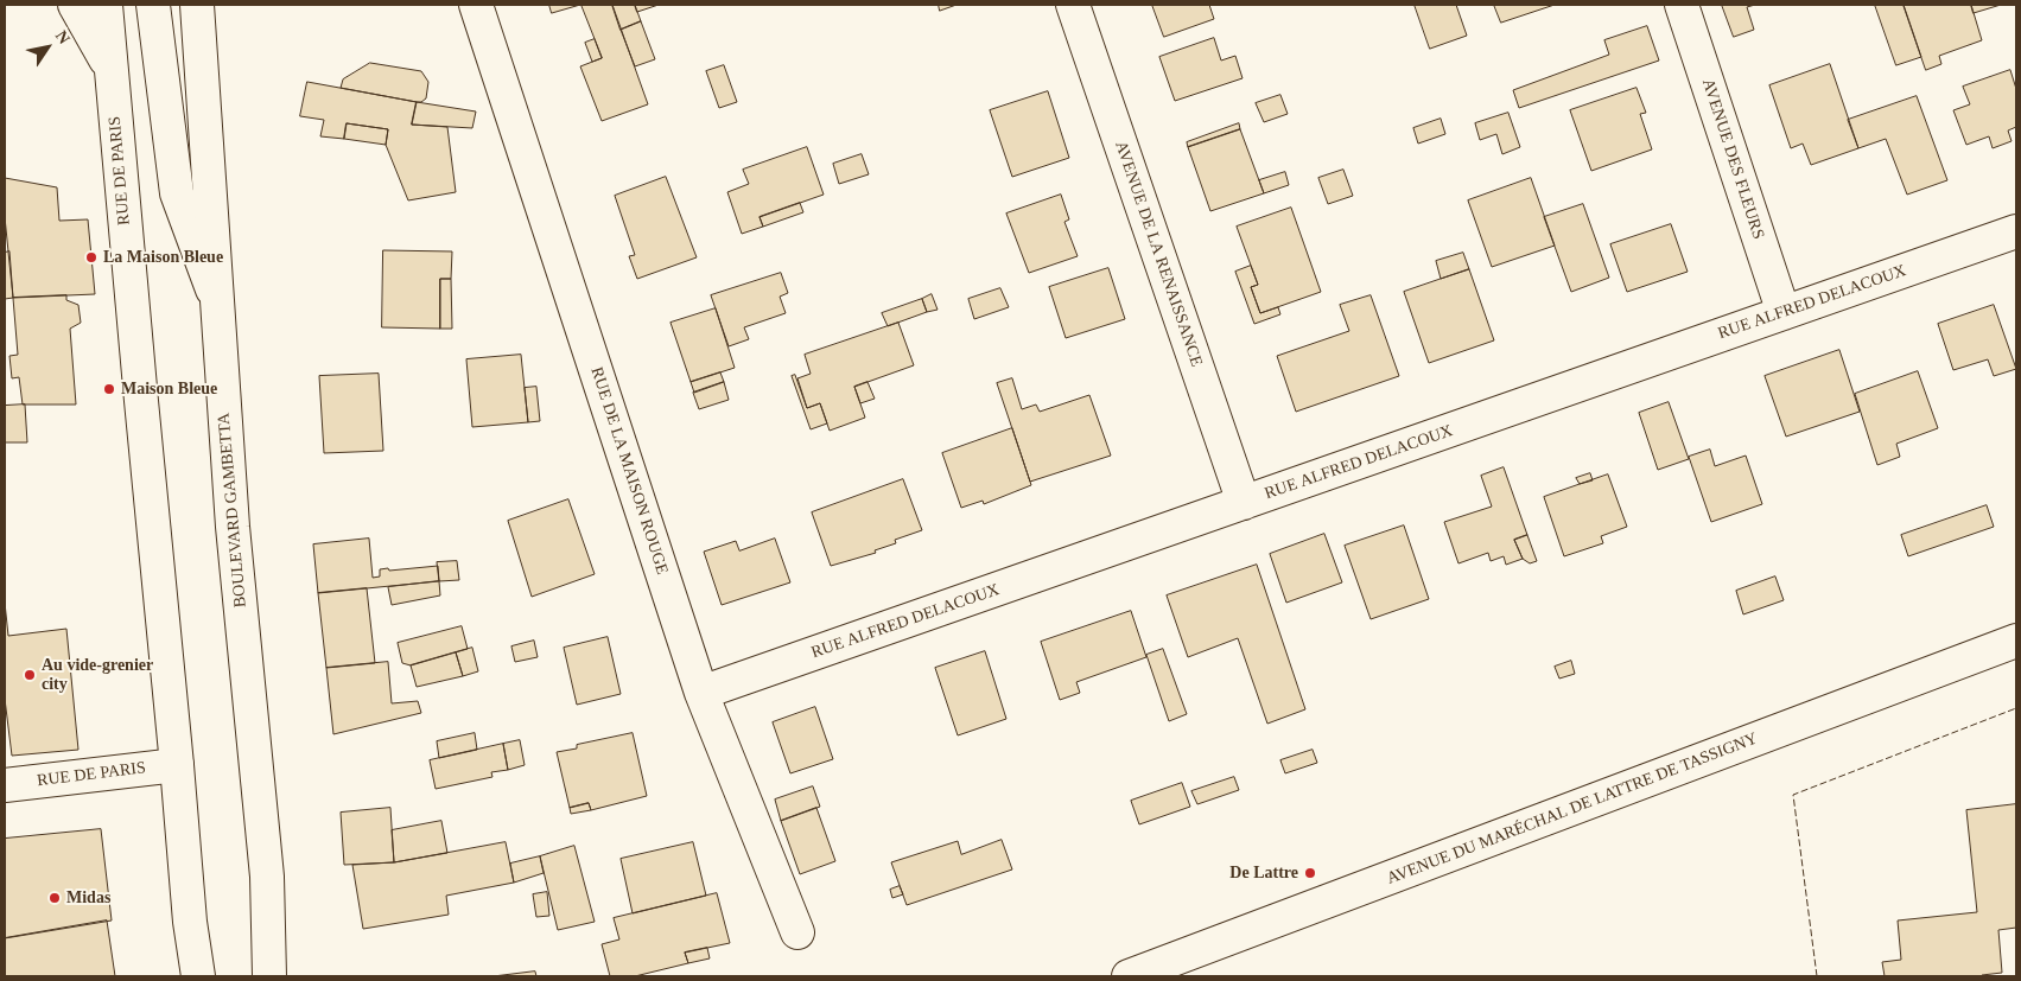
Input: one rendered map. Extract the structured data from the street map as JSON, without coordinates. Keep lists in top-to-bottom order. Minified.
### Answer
{"streets":{"street":["AVENUE DES FLEURS","RUE DE PARIS","AVENUE DE LA RENAISSANCE","RUE ALFRED DELACOUX","RUE DE LA MAISON ROUGE","BOULEVARD GAMBETTA","AVENUE DU MARÉCHAL DE LATTRE DE TASSIGNY"]},"crossings":[["AVENUE DES FLEURS","RUE ALFRED DELACOUX"],["AVENUE DE LA RENAISSANCE","RUE ALFRED DELACOUX"],["RUE ALFRED DELACOUX","RUE DE LA MAISON ROUGE"]],"places":["La Maison Bleue","Maison Bleue","Au vide-grenier city","De Lattre","Midas"],"north":"top right"}
